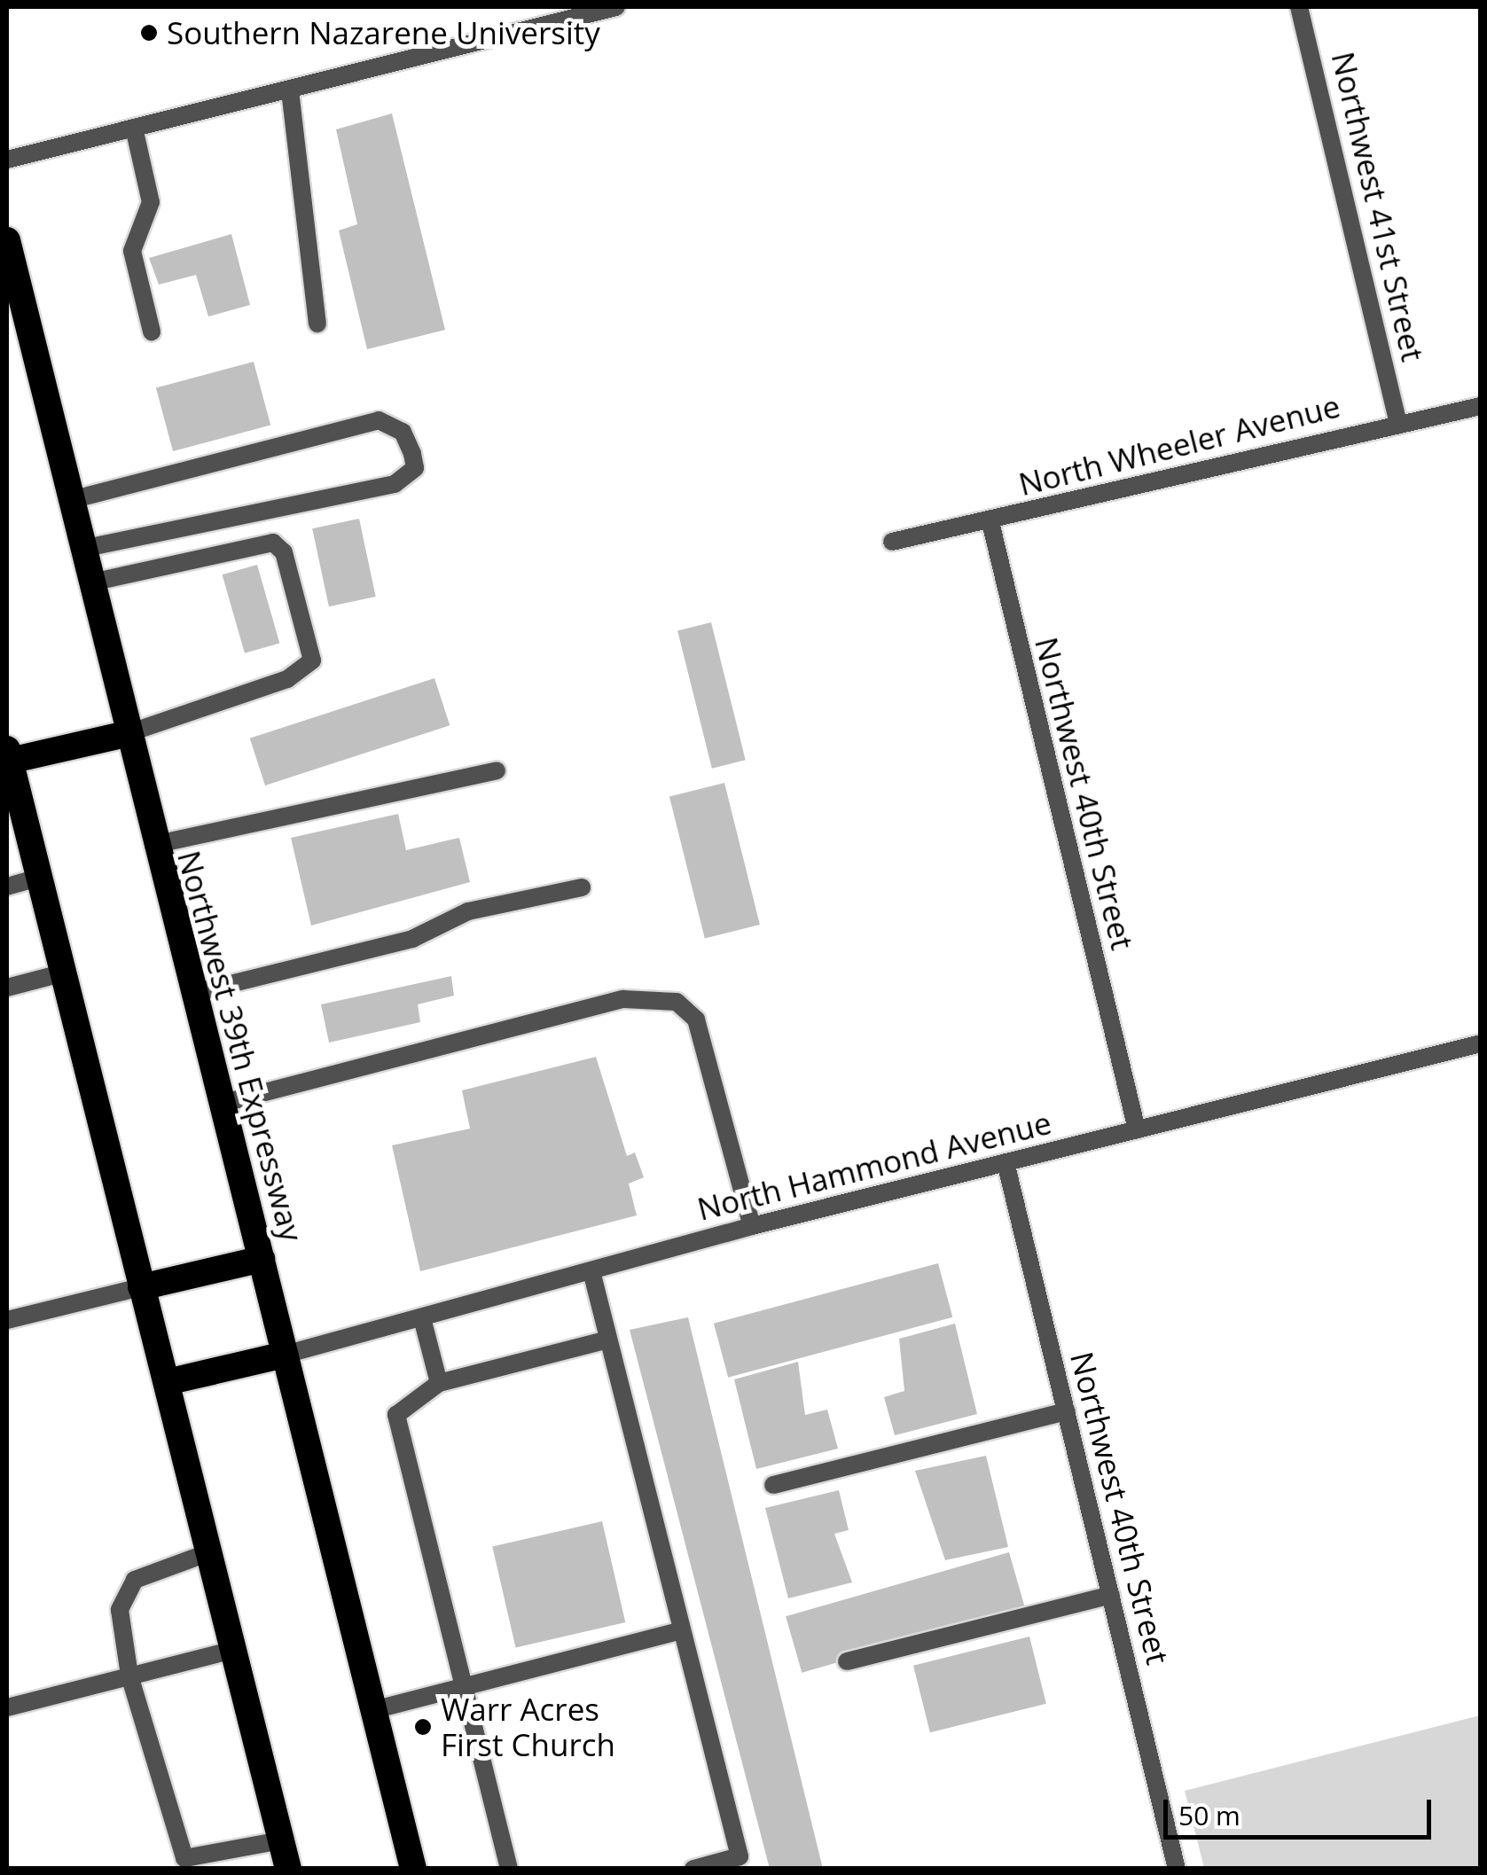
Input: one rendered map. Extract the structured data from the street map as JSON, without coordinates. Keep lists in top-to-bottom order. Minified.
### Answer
{"streets":{"highway":["Northwest 39th Expressway"],"street":["Northwest 41st Street","North Wheeler Avenue","Northwest 40th Street","North Hammond Avenue"]},"crossings":[["Northwest 41st Street","North Wheeler Avenue"],["North Wheeler Avenue","Northwest 40th Street"],["Northwest 40th Street","North Hammond Avenue"],["Northwest 39th Expressway","North Hammond Avenue"]],"places":["Southern Nazarene University","Warr Acres First Church"],"scale_bar":"50 m"}
